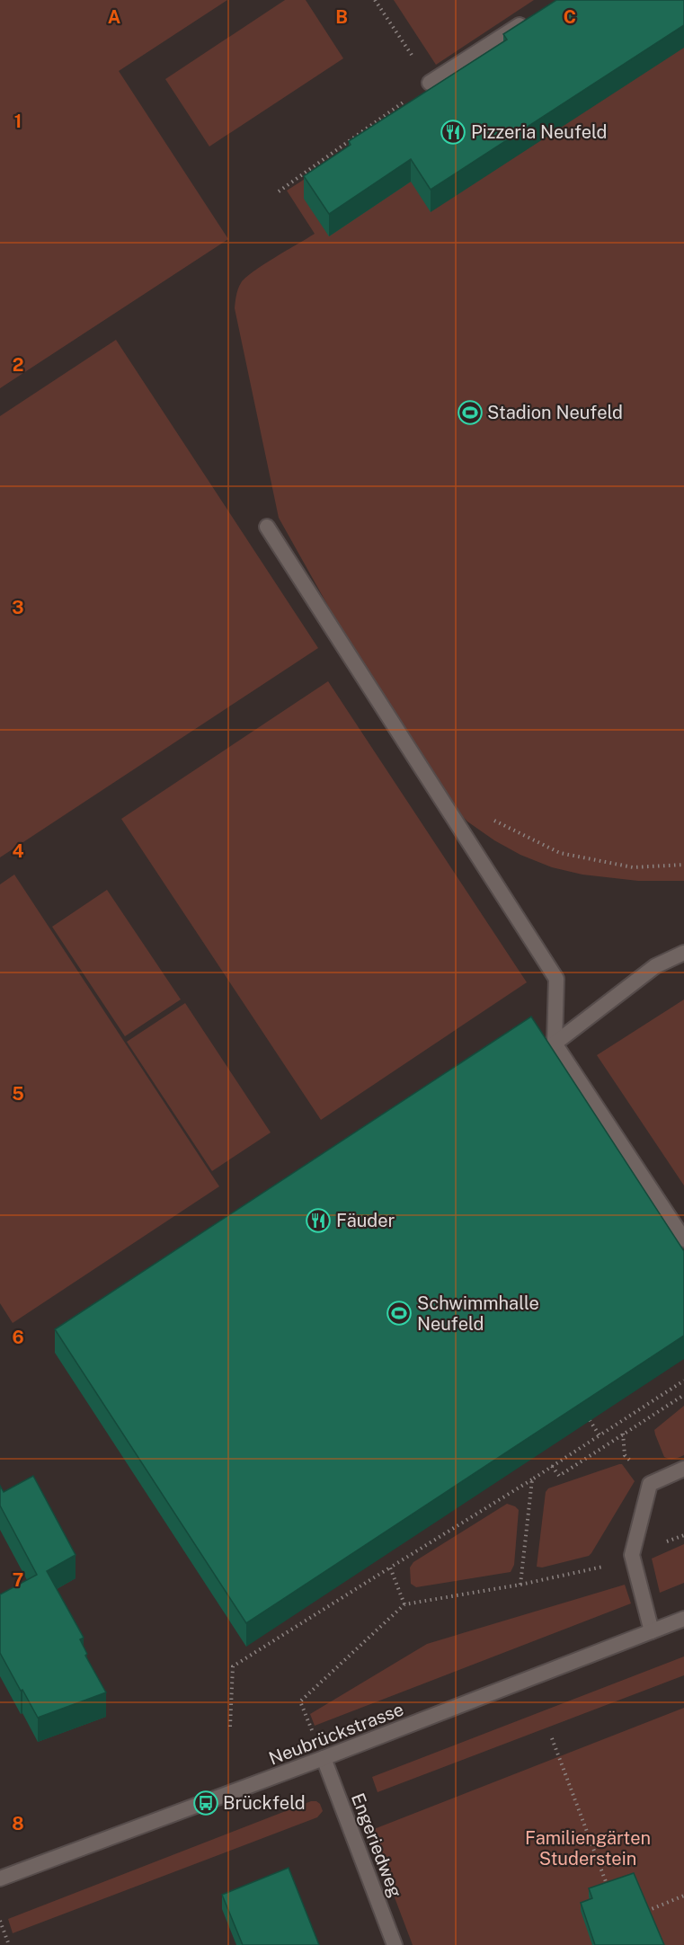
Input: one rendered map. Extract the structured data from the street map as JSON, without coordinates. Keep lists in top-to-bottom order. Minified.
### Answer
{"streets":{"street":["Neubrückstrasse","Engeriedweg"]},"crossings":[["Neubrückstrasse","Engeriedweg"]],"parks":["Familiengärten Studerstein"],"places":{"restaurant":["Pizzeria Neufeld","Fäuder"],"sports":["Stadion Neufeld","Schwimmhalle Neufeld"],"bus stop":["Brückfeld"]},"grid":{"columns":["A","B","C"],"rows":["1","2","3","4","5","6","7","8"]}}
